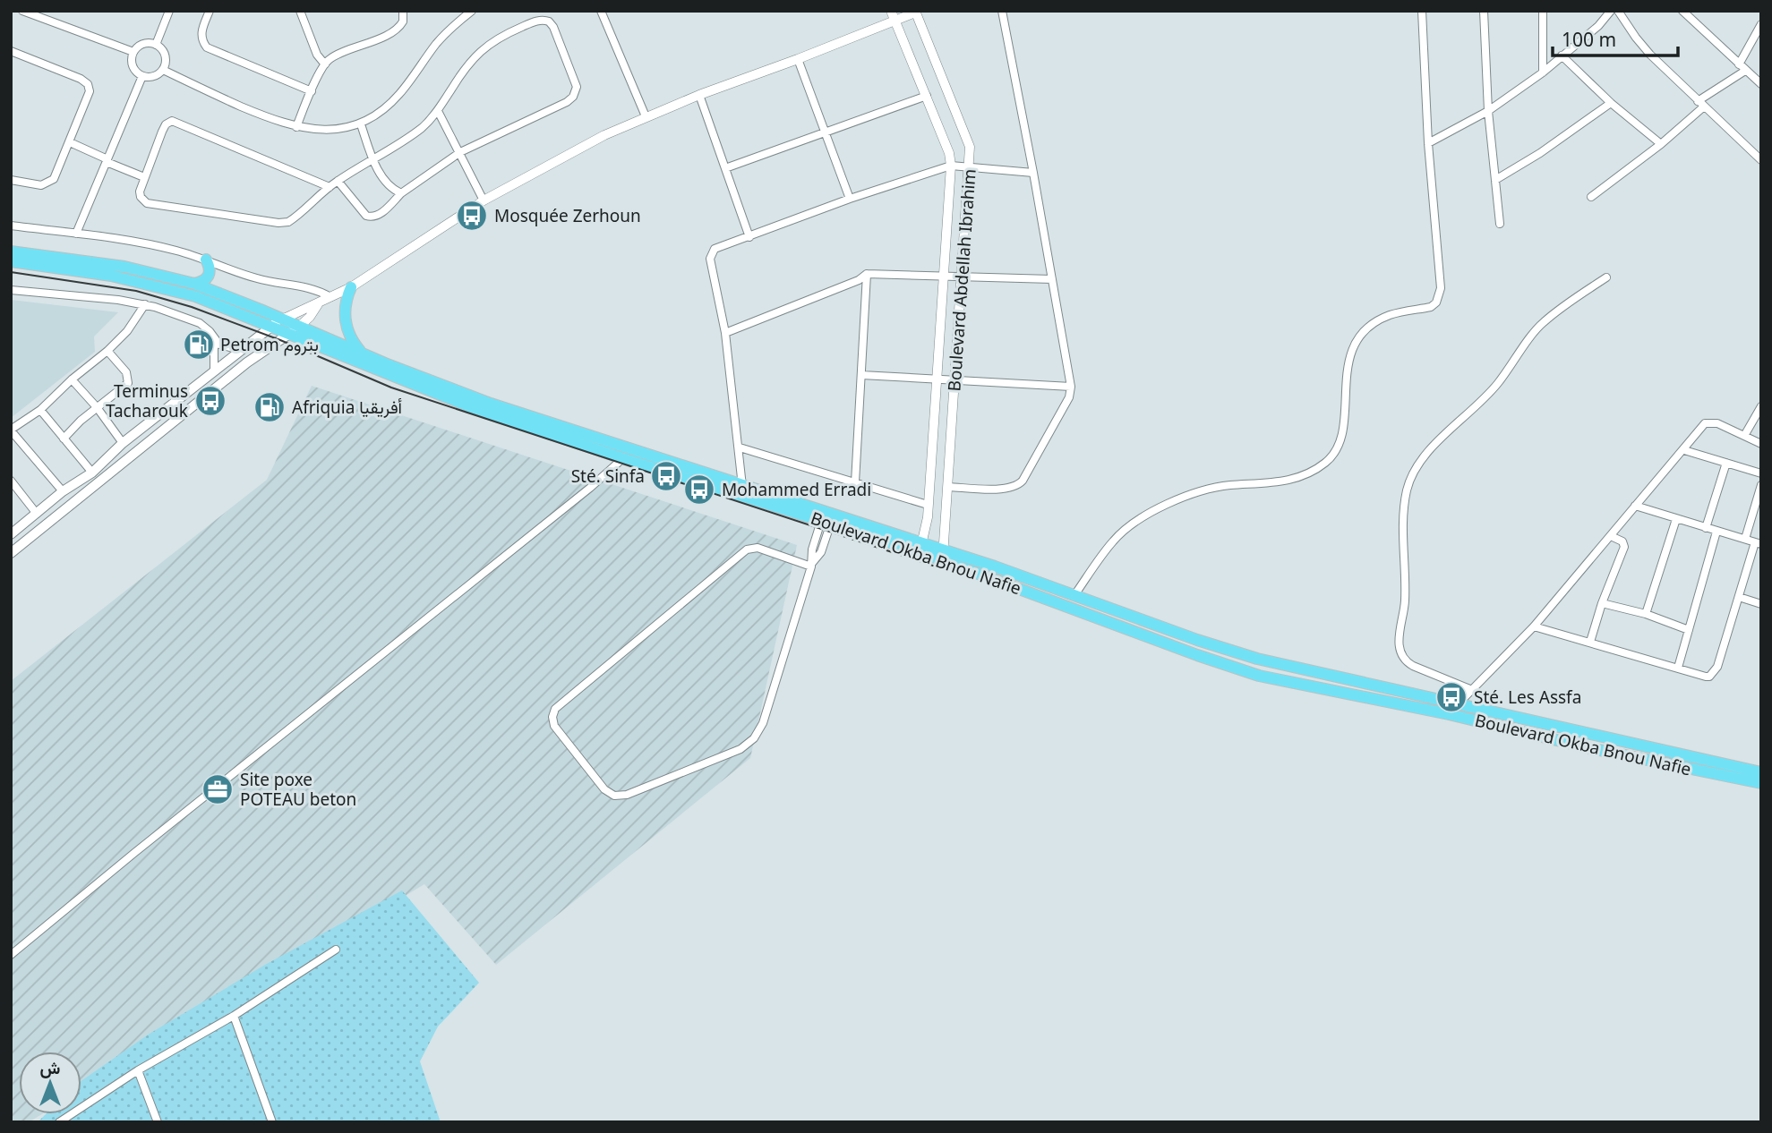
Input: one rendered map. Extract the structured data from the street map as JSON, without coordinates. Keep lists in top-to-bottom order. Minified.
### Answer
{"streets":{"main road":["Boulevard Okba Bnou Nafie"],"street":["Boulevard Abdellah Ibrahim"]},"crossings":[["Boulevard Abdellah Ibrahim","Boulevard Okba Bnou Nafie"]],"places":{"bus stop":["Mosquée Zerhoun","Terminus Tacharouk","Sté. Sinfa","Mohammed Erradi","Sté. Les Assfa"],"fuel station":["Petrom بتروم","Afriquia أفريقيا"],"office":["Site poxe POTEAU beton"]},"scale_bar":"100 m","north":"top"}
